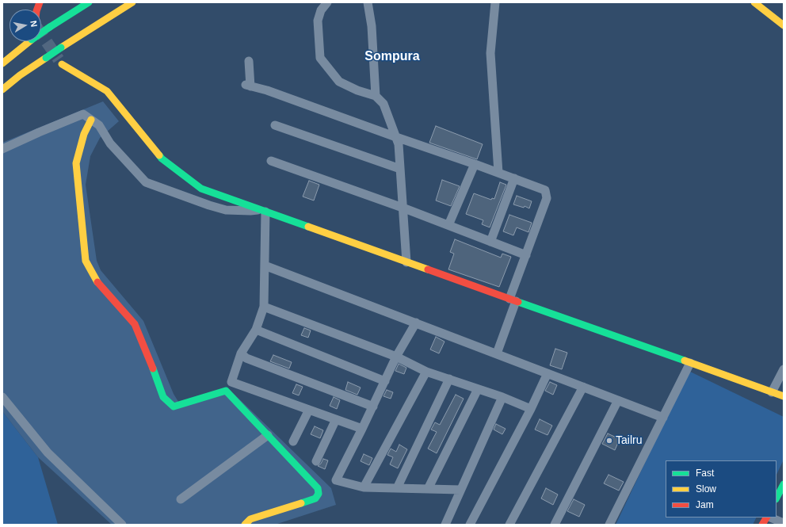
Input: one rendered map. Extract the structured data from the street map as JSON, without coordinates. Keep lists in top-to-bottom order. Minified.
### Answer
{"districts":["Sompura"],"places":["Tailru"],"legend":["Fast","Slow","Jam"],"north":"right"}
